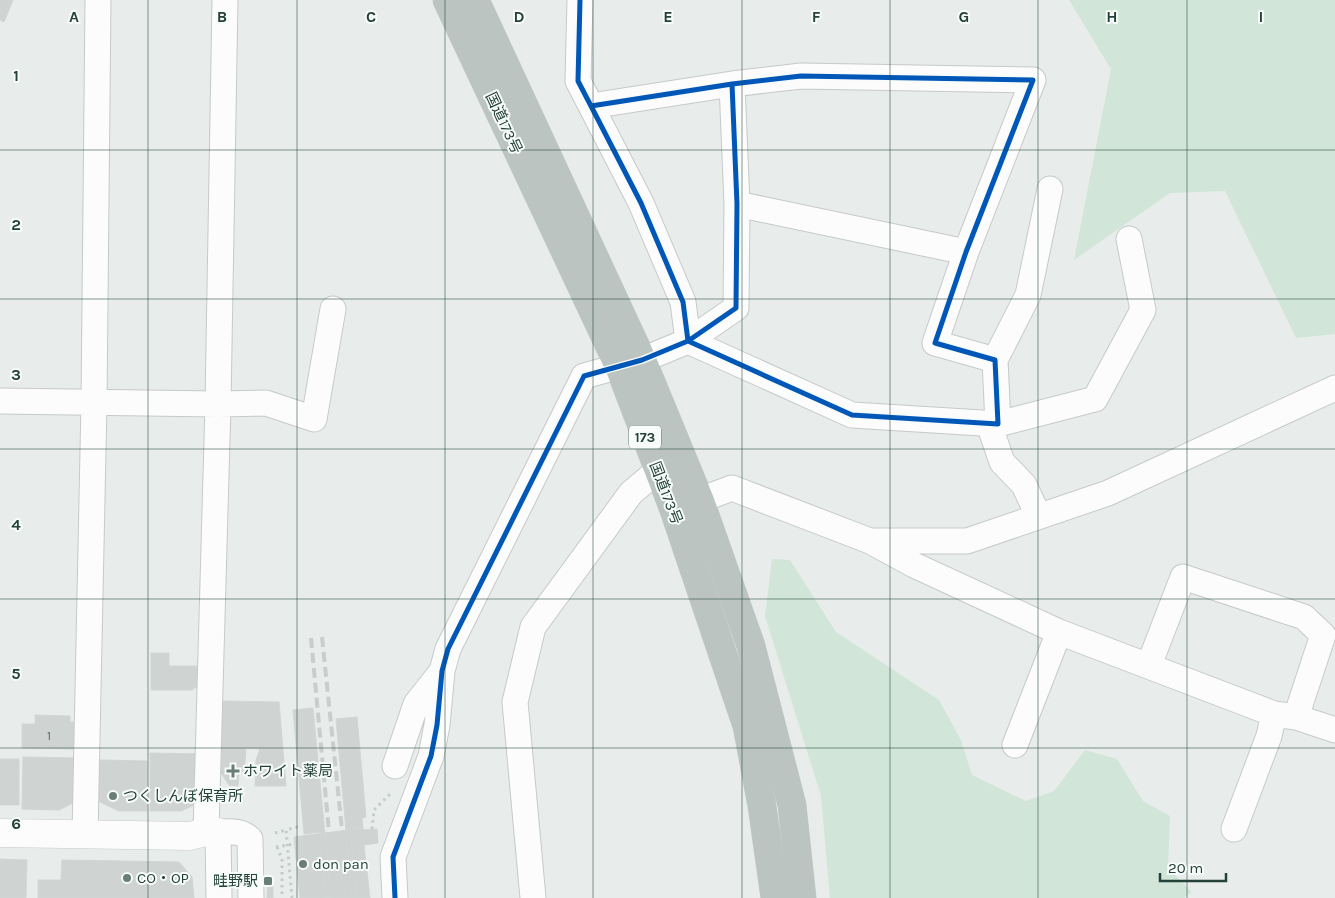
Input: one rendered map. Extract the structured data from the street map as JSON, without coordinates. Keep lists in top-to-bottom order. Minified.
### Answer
{"streets":{"highway":["国道173号","173"]},"places":{"health":["ホワイト薬局"],"other":["つくしんぼ保育所","don pan","CO・OP"],"transit":["畦野駅"]},"house_numbers":["1"],"scale_bar":"20 m","grid":{"columns":["A","B","C","D","E","F","G","H","I"],"rows":["1","2","3","4","5","6"]}}
